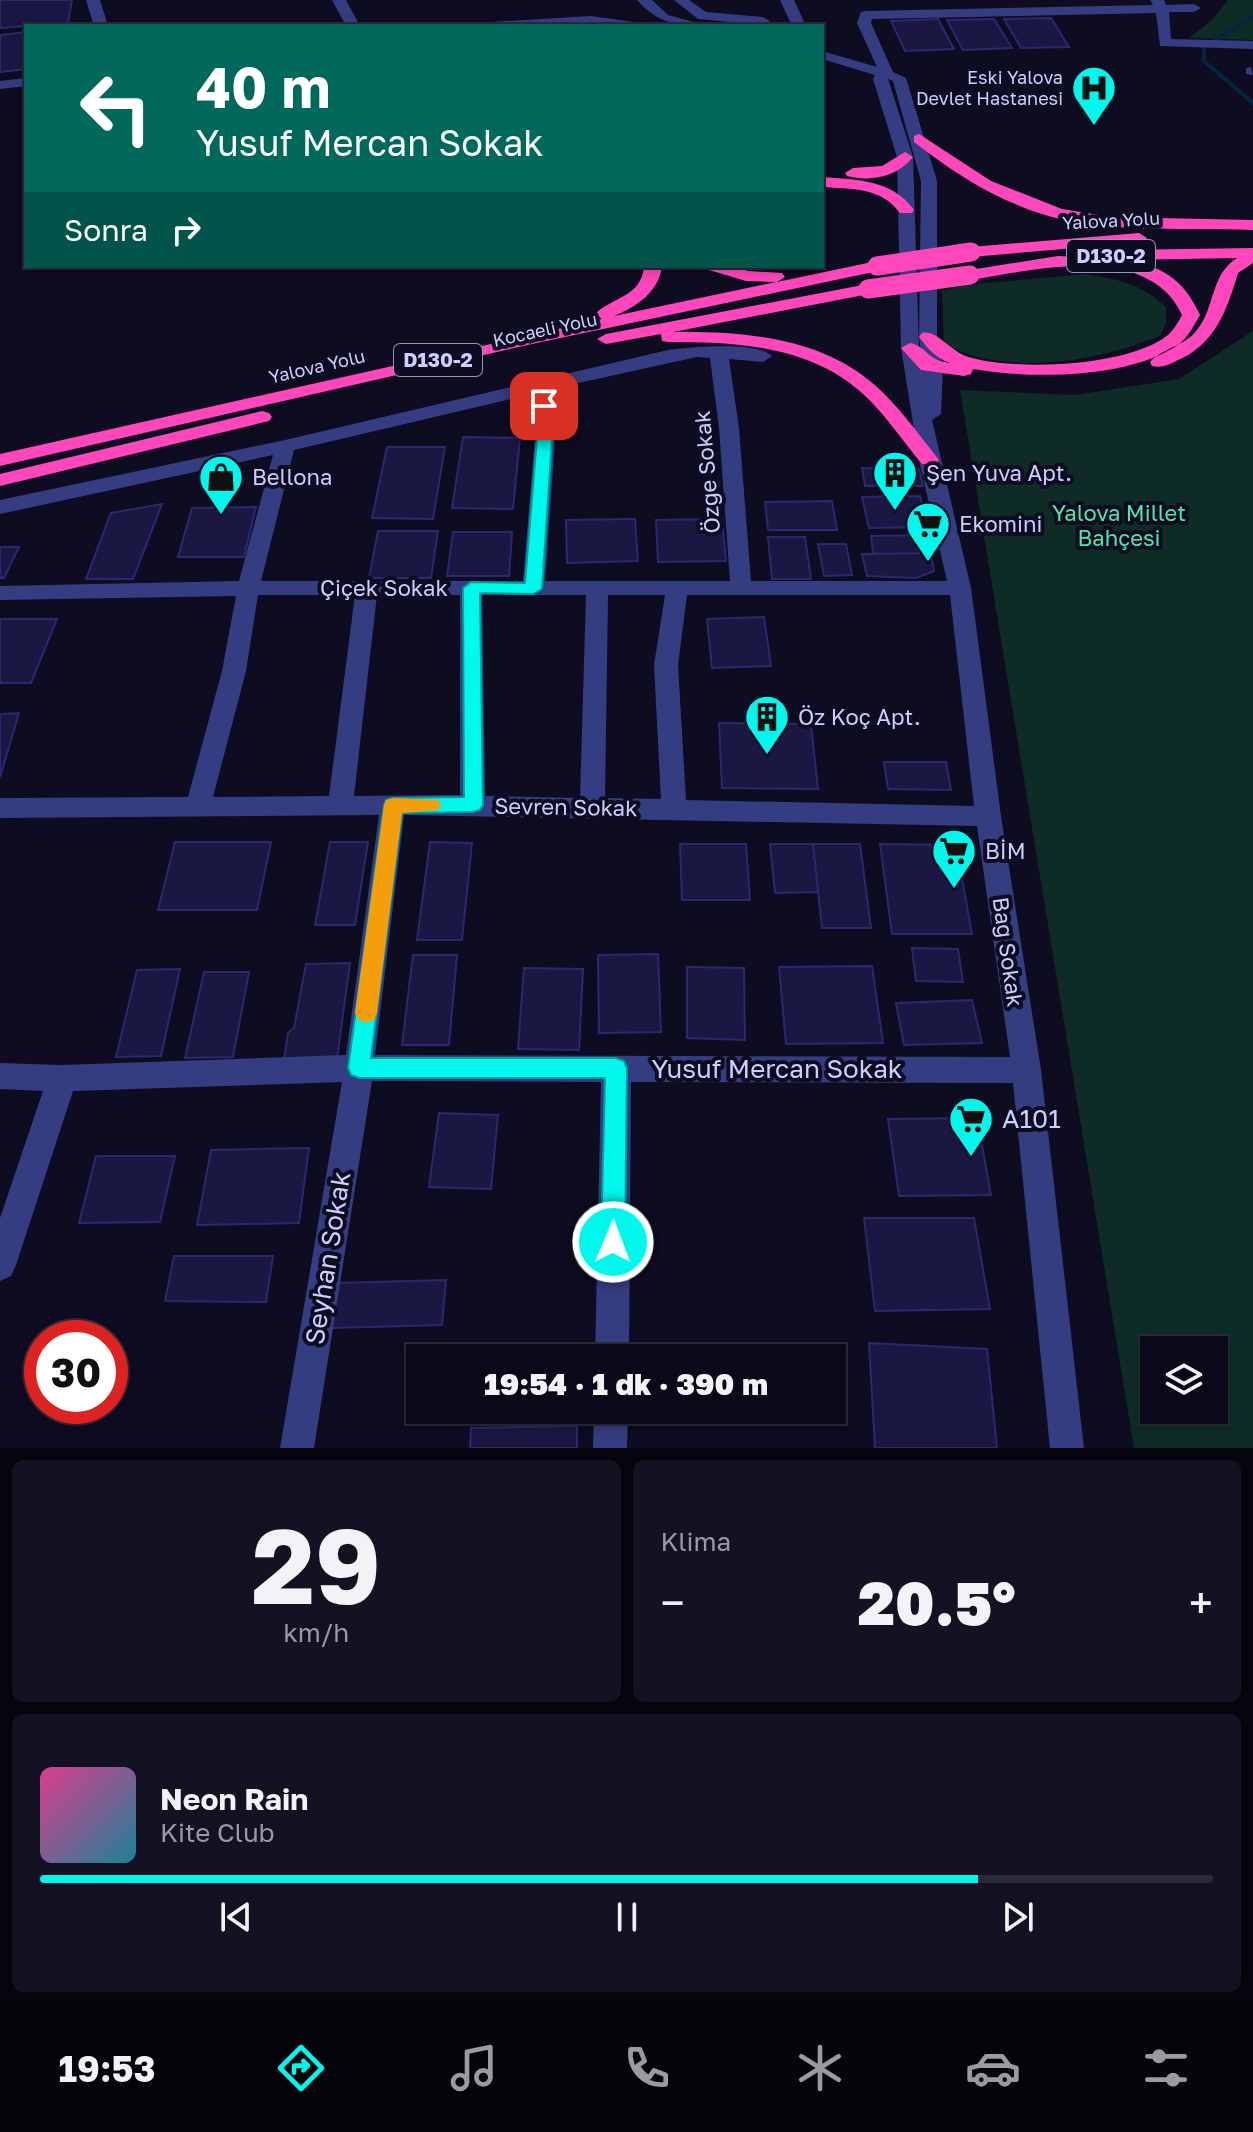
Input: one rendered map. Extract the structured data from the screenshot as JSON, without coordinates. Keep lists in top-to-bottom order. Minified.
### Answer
{"streets":{"highway":["Yalova Yolu","D130-2","Kocaeli̇ Yolu"],"street":["Özge Sokak","Çiçek Sokak","Sevren Sokak","Bağ Sokak","Yusuf Mercan Sokak","Seyhan Sokak"]},"crossings":[["D130-2","Kocaeli̇ Yolu"],["Özge Sokak","Çiçek Sokak"],["Çiçek Sokak","Bağ Sokak"],["Sevren Sokak","Bağ Sokak"],["Sevren Sokak","Seyhan Sokak"],["Bağ Sokak","Yusuf Mercan Sokak"],["Yusuf Mercan Sokak","Seyhan Sokak"]],"parks":["Yalova Millet Bahçesi"],"places":{"hospital":["Eski Yalova Devlet Hastanesi"],"building":["Şen Yuva Apt.","Öz Koç Apt."],"shop":["Bellona"],"supermarket":["Ekomini","BİM","A101"]},"page":{"turn":["40 m","Yusuf Mercan Sokak"],"then":"Sonra","limit":"30","trip":"19:54 · 1 dk · 390 m","tile":[["29","km/h"],"Klima"],"heat":["−","20.5°","+"],"song":["Neon Rain","Kite Club"],"tabs":"19:53"}}
